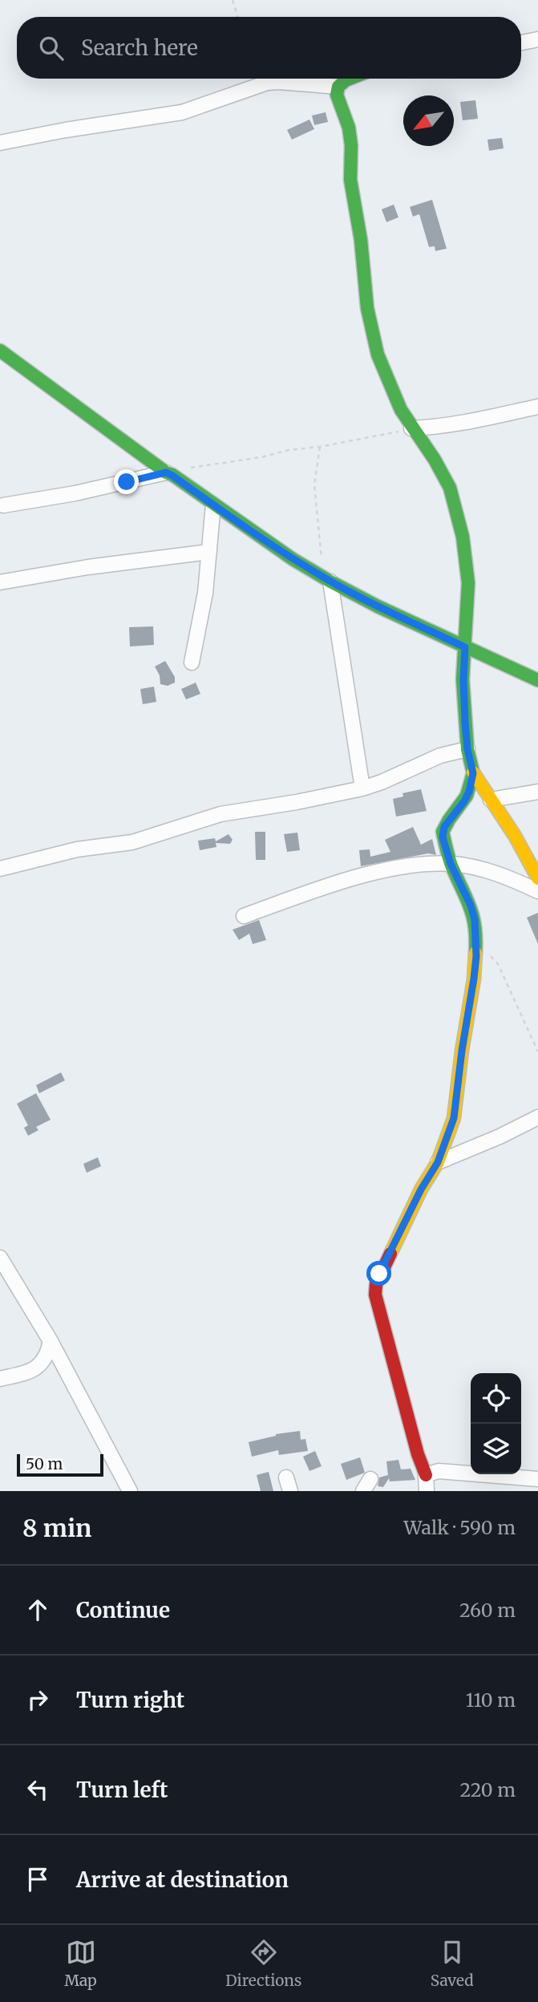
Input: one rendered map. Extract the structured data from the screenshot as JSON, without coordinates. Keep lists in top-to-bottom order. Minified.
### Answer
{"scale_bar":"50 m","north":"bottom left","page":{"search":"Search here","scale":"50 m","heading":["8 min","Walk · 590 m"],"list":[["Continue","260 m"],["Turn right","110 m"],["Turn left","220 m"],"Arrive at destination"],"nav":["Map","Directions","Saved"]}}
